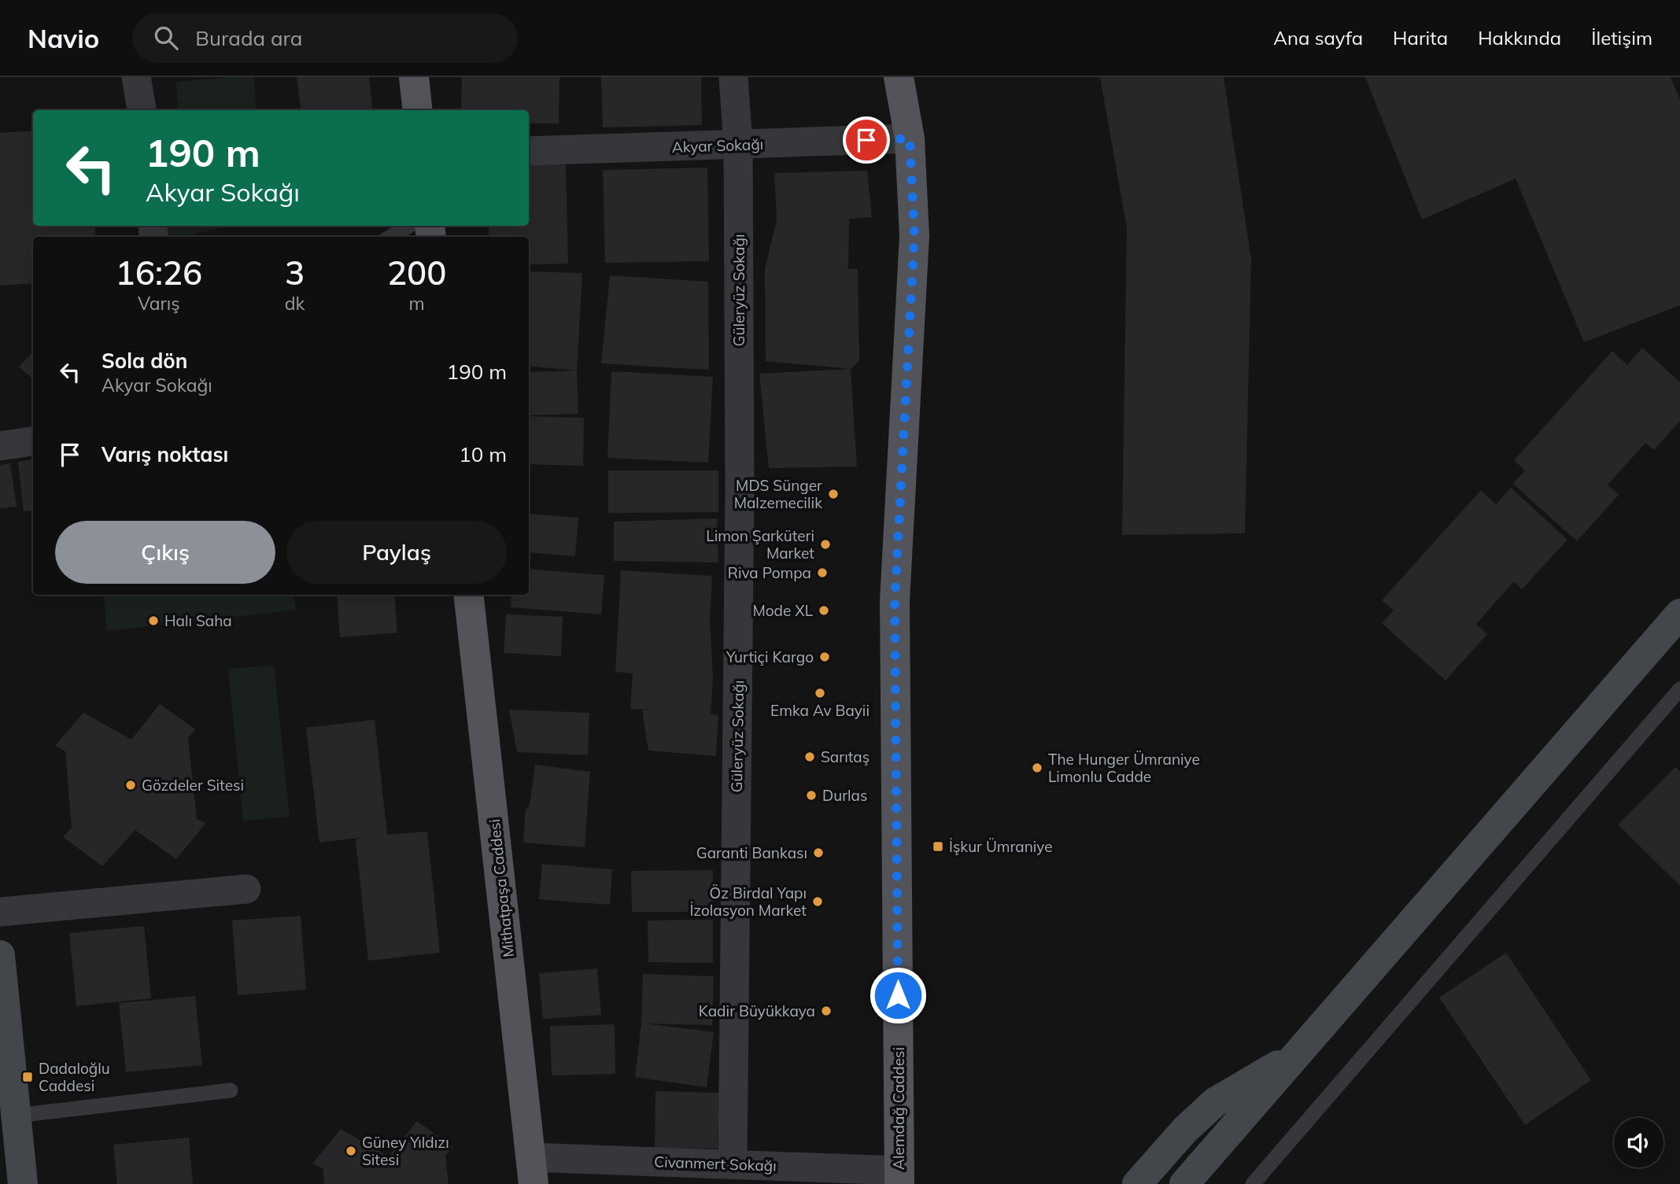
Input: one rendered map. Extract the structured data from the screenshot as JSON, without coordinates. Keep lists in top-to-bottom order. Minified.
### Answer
{"streets":{"main road":["Mithatpaşa Caddesi","Alemdağ Caddesi"],"street":["Akyar Sokağı","Güleryüz Sokağı","Civanmert Sokağı"]},"crossings":[["Akyar Sokağı","Güleryüz Sokağı"],["Akyar Sokağı","Alemdağ Caddesi"],["Güleryüz Sokağı","Civanmert Sokağı"],["Mithatpaşa Caddesi","Civanmert Sokağı"],["Alemdağ Caddesi","Civanmert Sokağı"]],"places":{"other":["MDS Sünger Malzemecilik","Limon Şarküteri Market","Riva Pompa","Mode XL","Halı Saha","Yurtiçi Kargo","Emka Av Bayii","Sarıtaş","The Hunger Ümraniye Limonlu Cadde","Gözdeler Sitesi","Durlas","Garanti Bankası","Öz Birdal Yapı İzolasyon Market","Kadir Büyükkaya","Güney Yıldızı Sitesi"],"transit":["İşkur Ümraniye","Dadaloğlu Caddesi"]},"page":{"header":"Navio","search":"Burada ara","nav":["Ana sayfa","Harita","Hakkında","İletişim"],"turn":["190 m","Akyar Sokağı"],"eta":["16:26","Varış","3","dk","200","m"],"list":[{"name":"Sola dön","note":"Akyar Sokağı","value":"190 m"},{"name":"Varış noktası","value":"10 m"}],"buttons":["Çıkış","Paylaş"]}}
